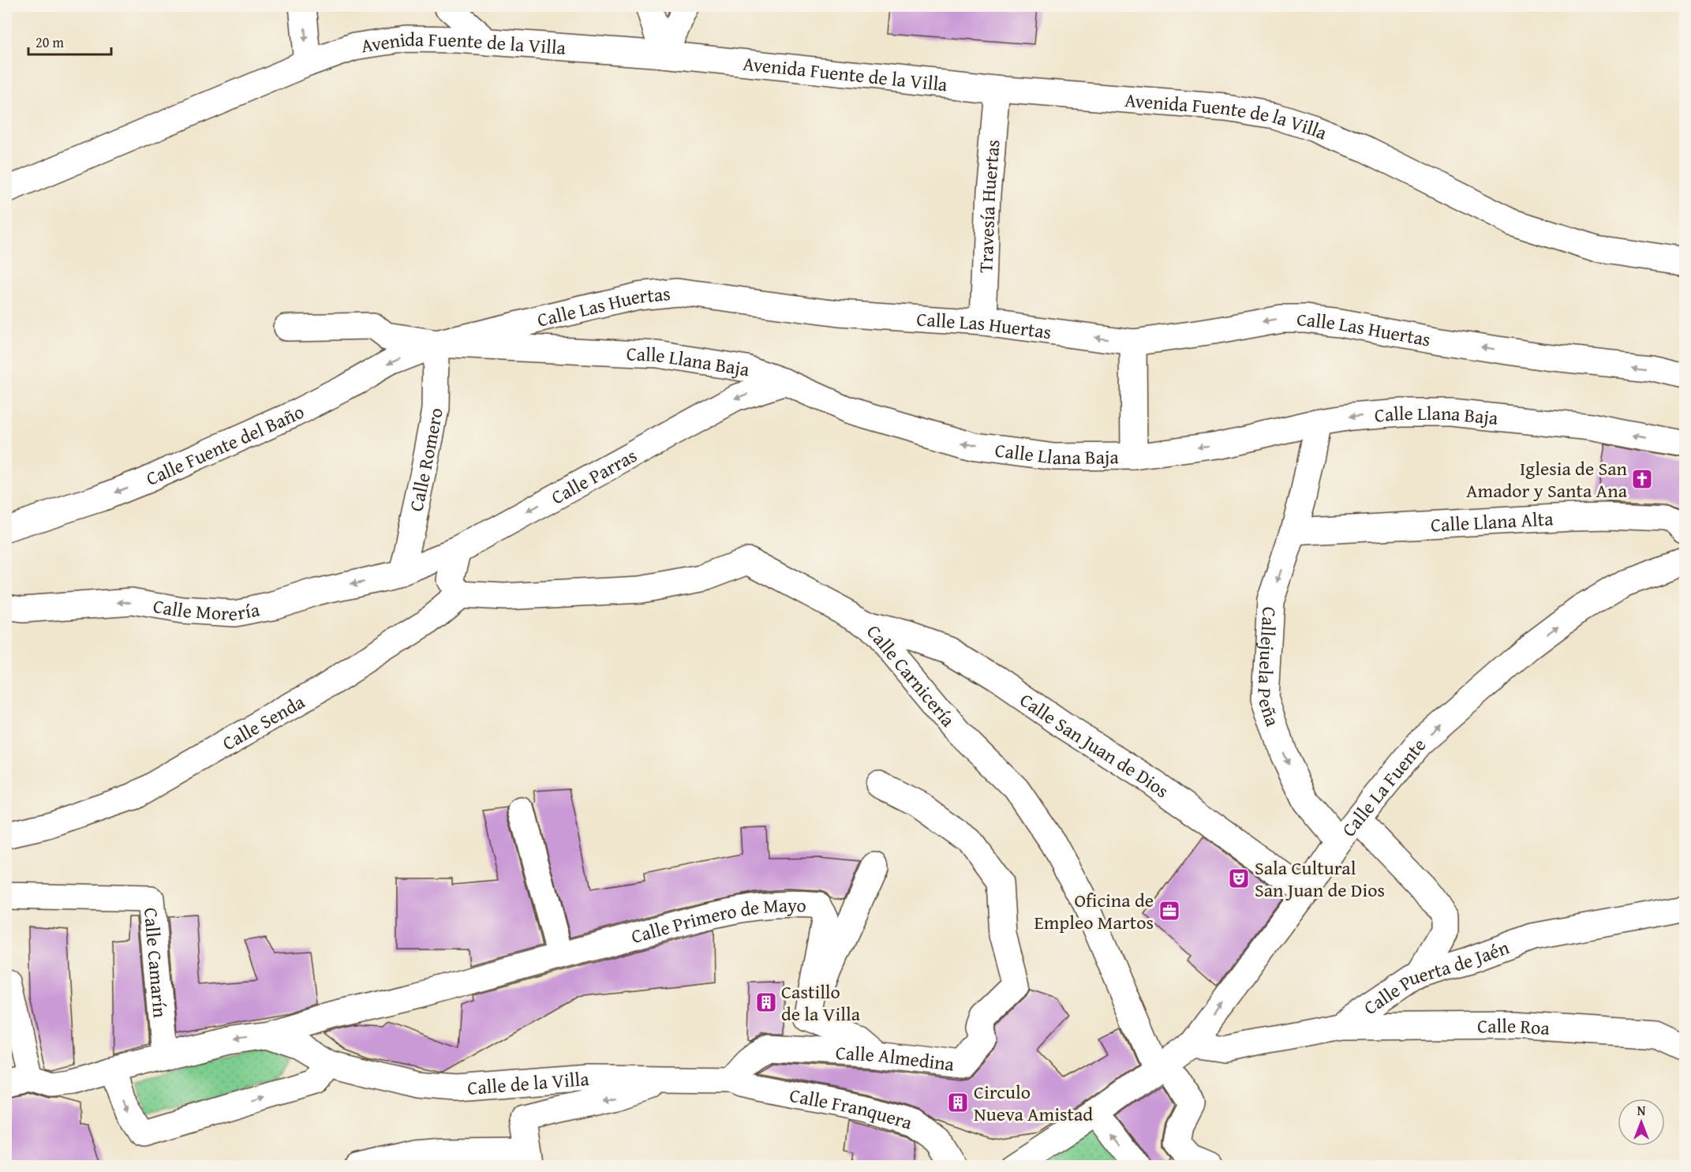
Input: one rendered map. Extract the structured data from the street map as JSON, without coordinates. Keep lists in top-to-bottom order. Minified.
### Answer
{"streets":{"street":["Avenida Fuente de la Villa","Travesía Huertas","Calle Las Huertas","Calle Llana Baja","Calle Fuente del Baño","Calle Romero","Calle Parras","Calle Llana Alta","Calle Morería","Callejuela Peña","Calle Carnicería","Calle Senda","Calle San Juan de Dios","Calle La Fuente","Calle Primero de Mayo","Calle Camarín","Calle Puerta de Jaén","Calle Roa","Calle Almedina","Calle de la Villa","Calle Franquera"]},"crossings":[["Avenida Fuente de la Villa","Travesía Huertas"],["Travesía Huertas","Calle Las Huertas"],["Calle Las Huertas","Calle Llana Baja"],["Calle Las Huertas","Calle Fuente del Baño"],["Calle Las Huertas","Calle Romero"],["Calle Llana Baja","Calle Fuente del Baño"],["Calle Llana Baja","Calle Romero"],["Calle Llana Baja","Calle Parras"],["Calle Llana Baja","Callejuela Peña"],["Calle Fuente del Baño","Calle Romero"],["Calle Romero","Calle Parras"],["Calle Romero","Calle Morería"],["Calle Parras","Calle Morería"],["Calle Llana Alta","Callejuela Peña"],["Callejuela Peña","Calle La Fuente"],["Calle Carnicería","Calle Senda"],["Calle Carnicería","Calle San Juan de Dios"],["Calle Carnicería","Calle La Fuente"],["Calle San Juan de Dios","Calle La Fuente"],["Calle La Fuente","Calle Puerta de Jaén"],["Calle Primero de Mayo","Calle de la Villa"],["Calle Camarín","Calle de la Villa"],["Calle Puerta de Jaén","Calle Roa"],["Calle Almedina","Calle de la Villa"],["Calle Almedina","Calle Franquera"],["Calle de la Villa","Calle Franquera"]],"one_way":["Calle Las Huertas","Calle Llana Baja","Calle Fuente del Baño","Calle Parras","Calle Morería","Callejuela Peña","Calle La Fuente"],"places":{"church":["Iglesia de San Amador y Santa Ana"],"theatre":["Sala Cultural San Juan de Dios"],"office":["Oficina de Empleo Martos"],"building":["Castillo de la Villa","Circulo Nueva Amistad"]},"scale_bar":"20 m","north":"top"}
